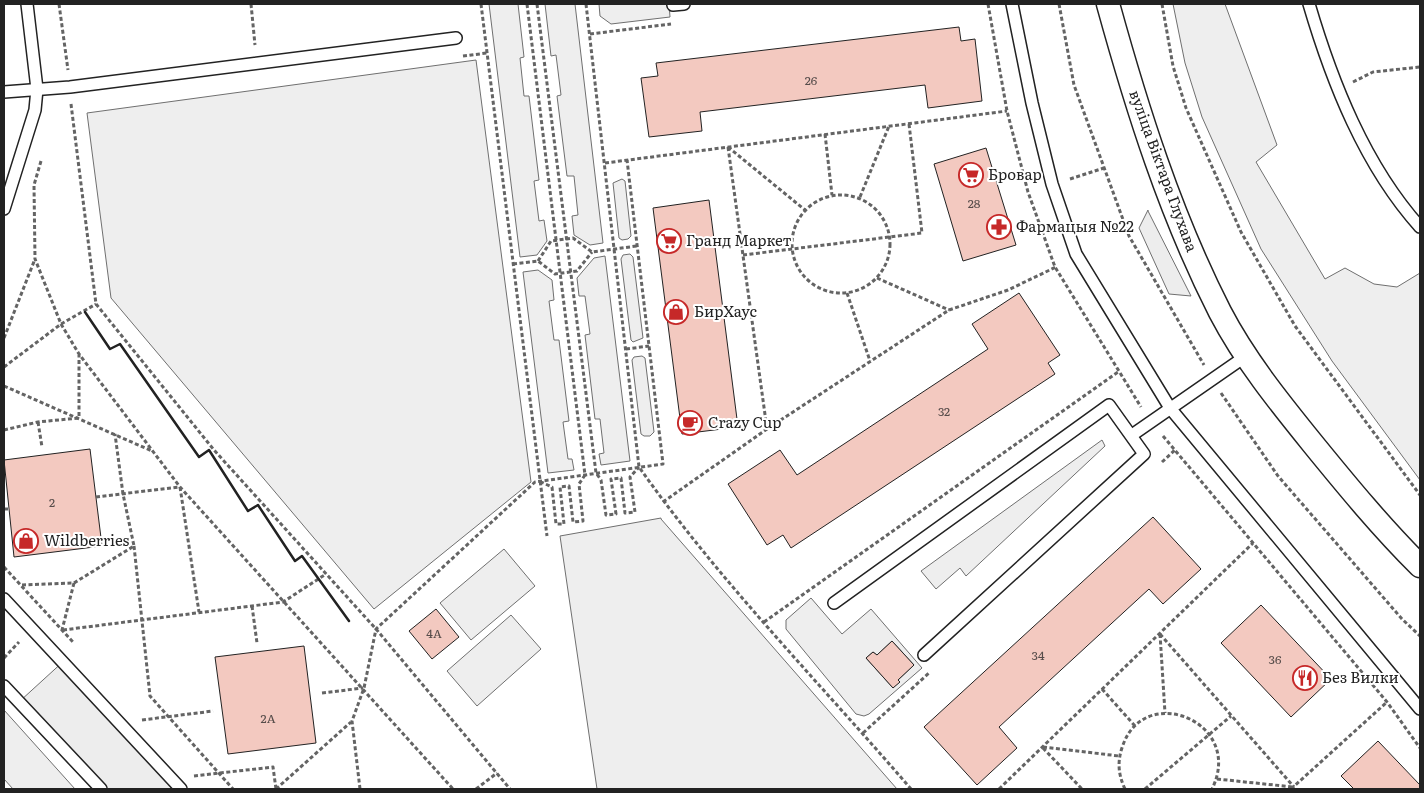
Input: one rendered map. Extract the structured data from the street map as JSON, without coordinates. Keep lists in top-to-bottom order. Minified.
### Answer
{"streets":{"street":["вуліца Віктара Глухава"]},"places":{"supermarket":["Бровар","Гранд Маркет"],"pharmacy":["Фармацыя №22"],"shop":["БирХаус","Wildberries"],"cafe":["Crazy Cup"],"restaurant":["Без Вилки"]},"house_numbers":["26","28","32","2","4А","34","36","2А"]}
